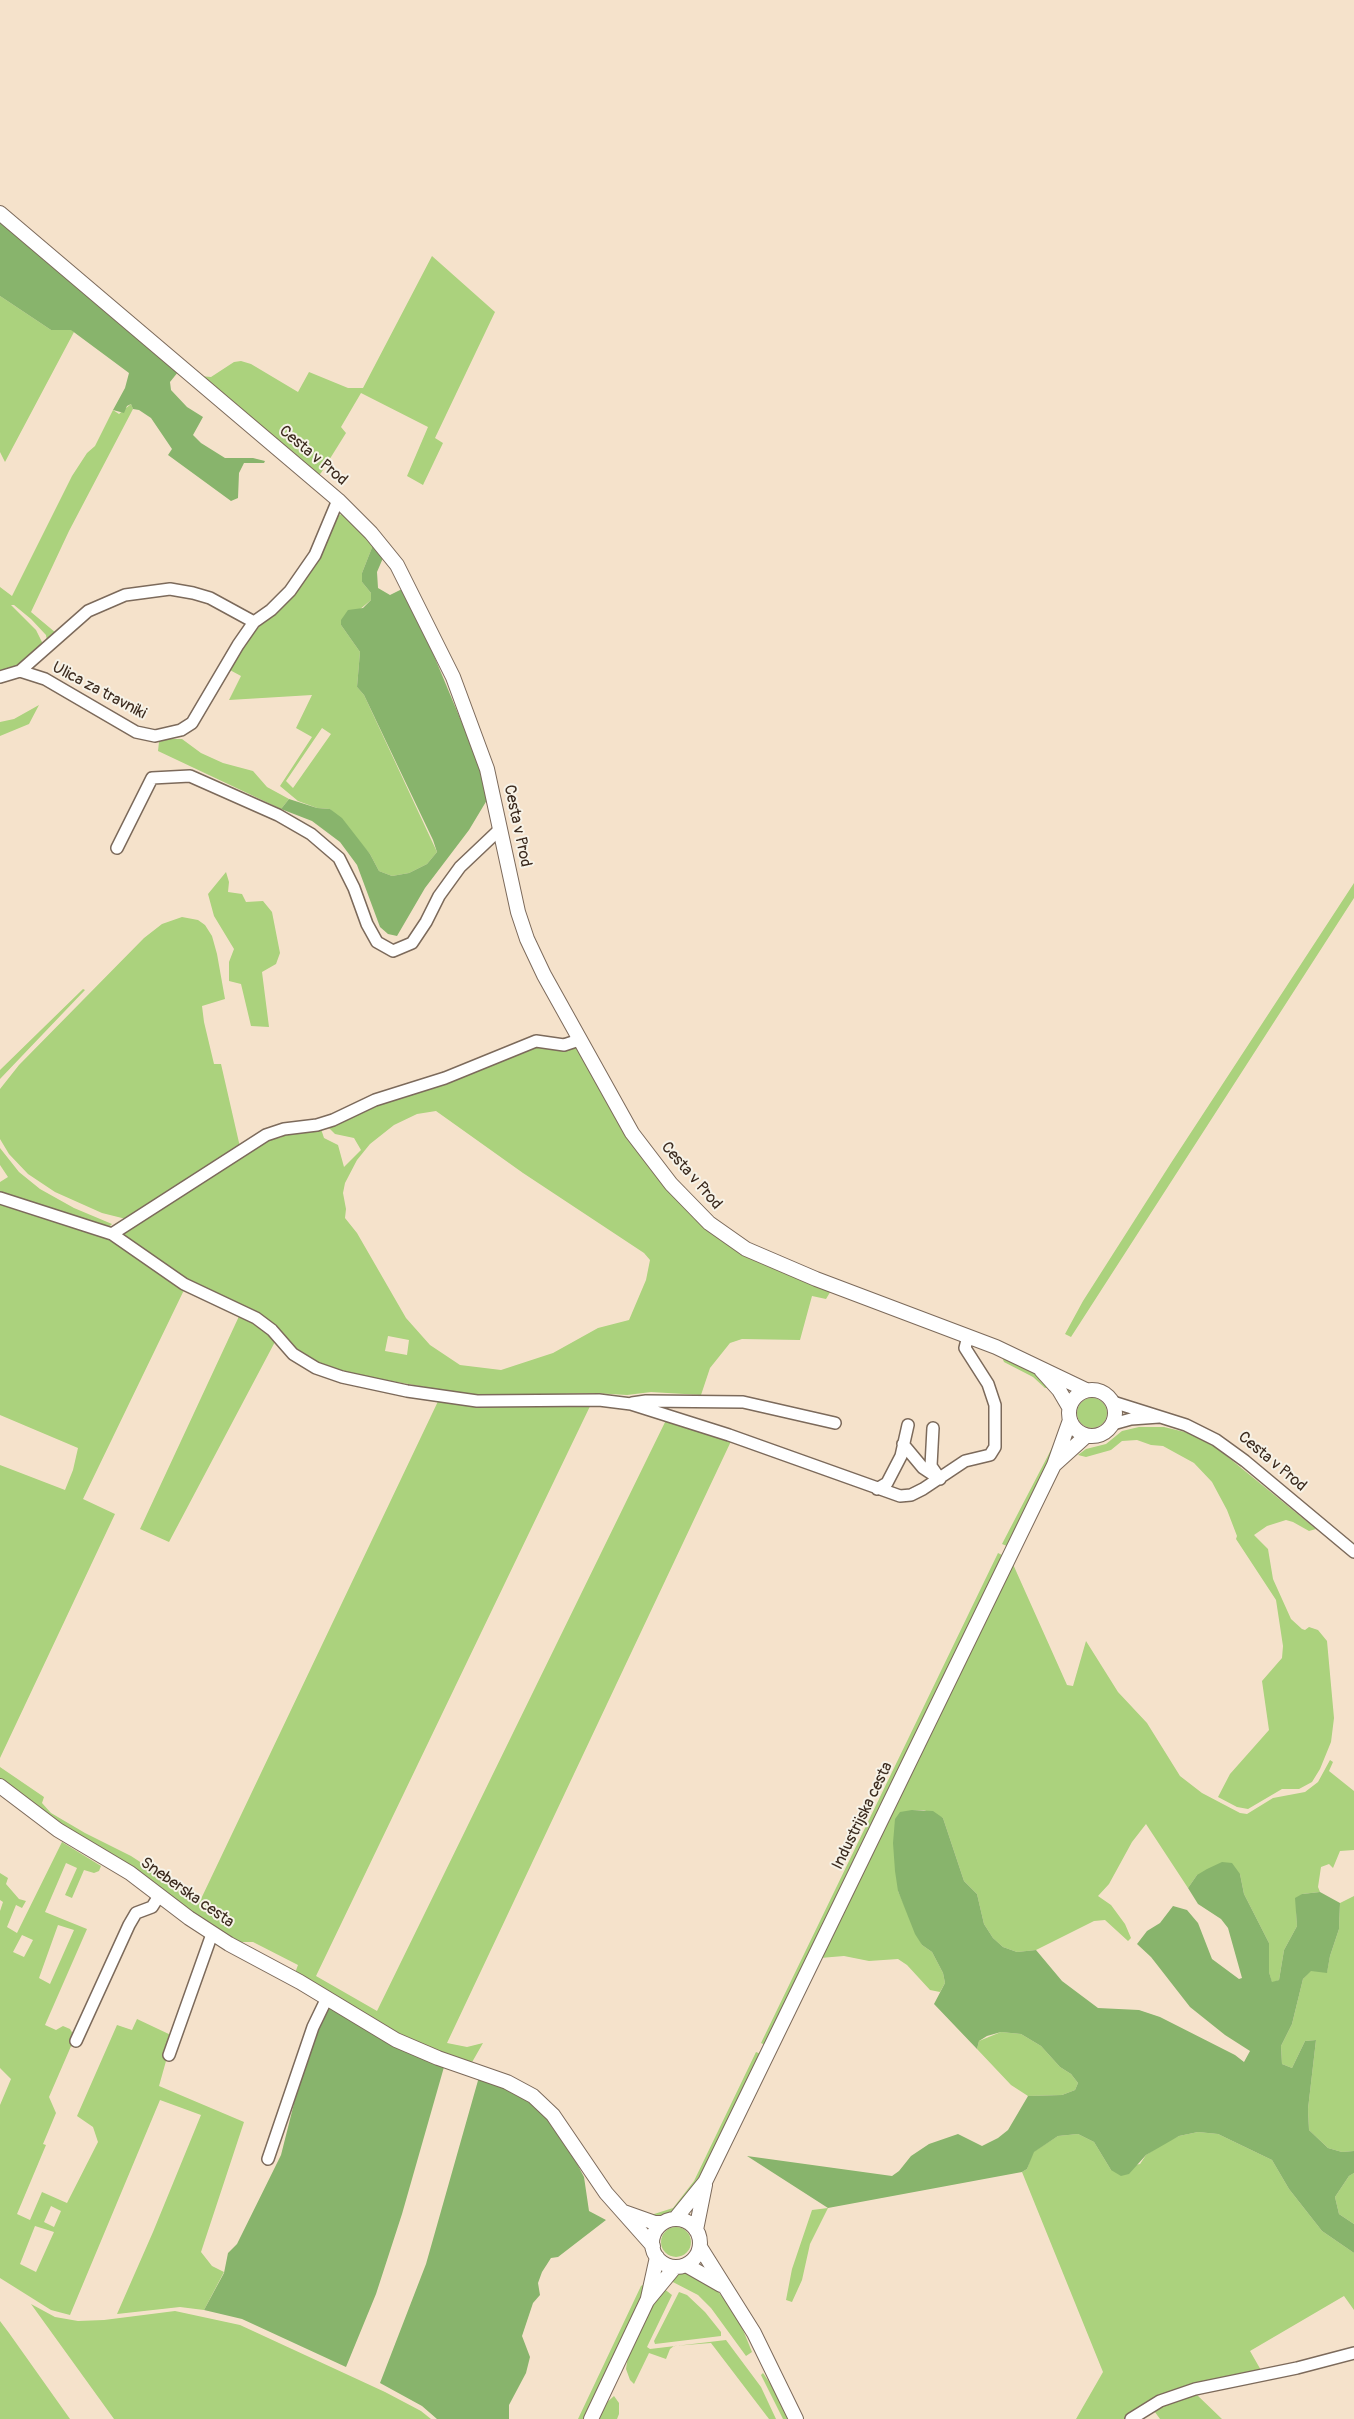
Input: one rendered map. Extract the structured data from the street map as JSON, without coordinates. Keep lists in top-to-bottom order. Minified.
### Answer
{"streets":{"street":["Cesta v Prod","Ulica za travniki","Industrijska cesta","Sneberska cesta"]},"crossings":[["Cesta v Prod","Ulica za travniki"],["Cesta v Prod","Industrijska cesta"],["Industrijska cesta","Sneberska cesta"]]}
